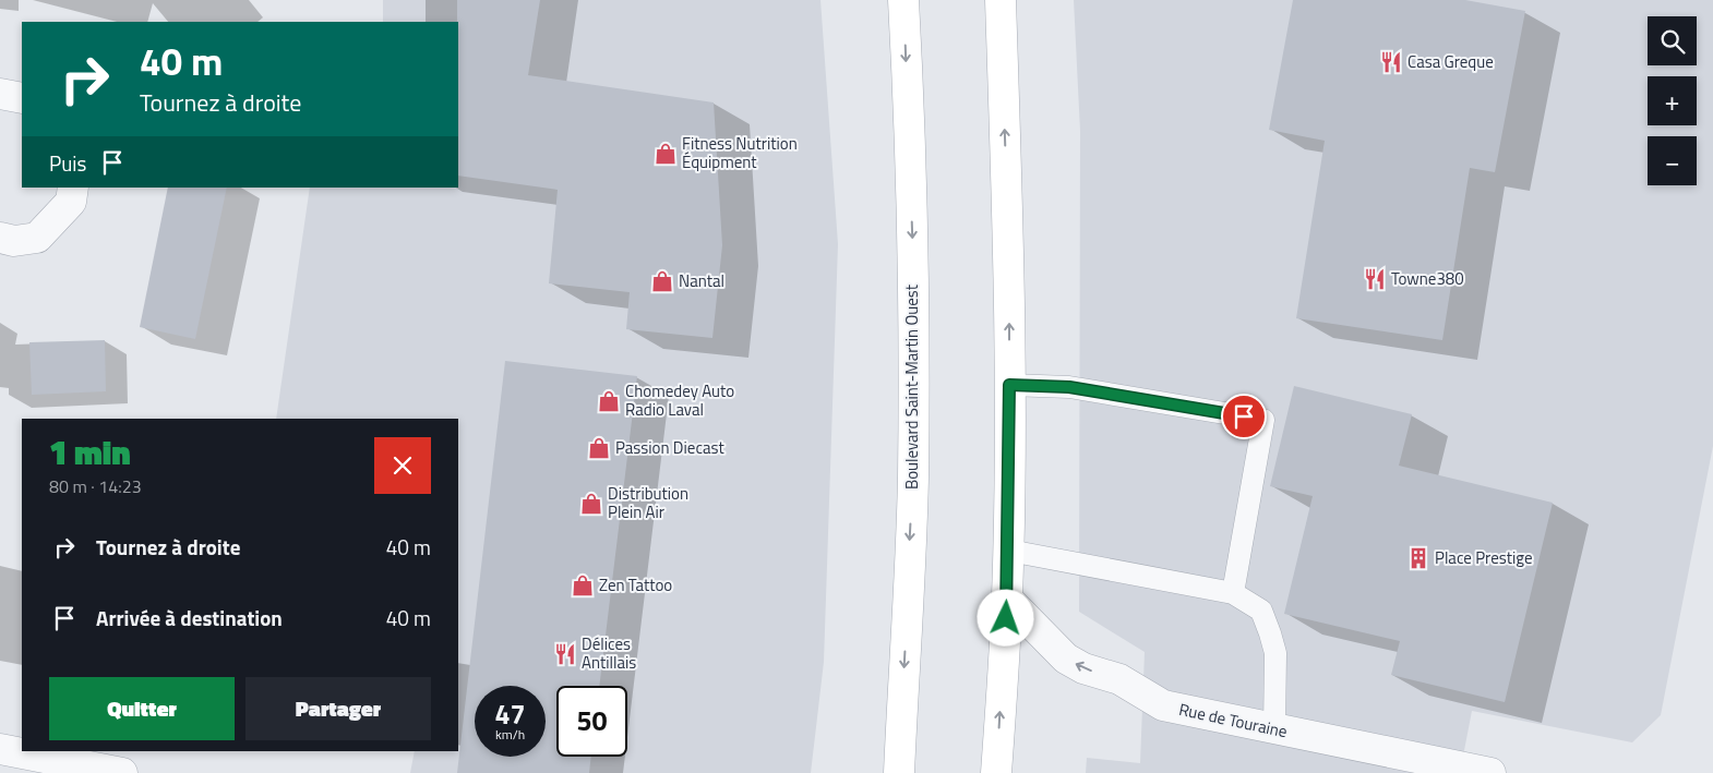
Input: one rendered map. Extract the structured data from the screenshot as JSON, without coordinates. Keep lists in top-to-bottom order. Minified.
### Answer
{"streets":{"main road":["Boulevard Saint-Martin Ouest"],"street":["Rue de Touraine"]},"one_way":["Rue de Touraine"],"places":{"restaurant":["Casa Greque","Towne380","Délices Antillais"],"shop":["Fitness Nutrition Équipment","Nantal","Chomedey Auto Radio Laval","Passion Diecast","Distribution Plein Air","Zen Tattoo"],"building":["Place Prestige"]},"page":{"map_buttons":["+","−"],"turn":["40 m","Tournez à droite"],"then":"Puis","heading":["1 min","80 m · 14:23"],"list":[{"name":"Tournez à droite","value":"40 m"},{"name":"Arrivée à destination","value":"40 m"}],"buttons":["Quitter","Partager"],"speed":"47 km/h","limit":"50"}}
